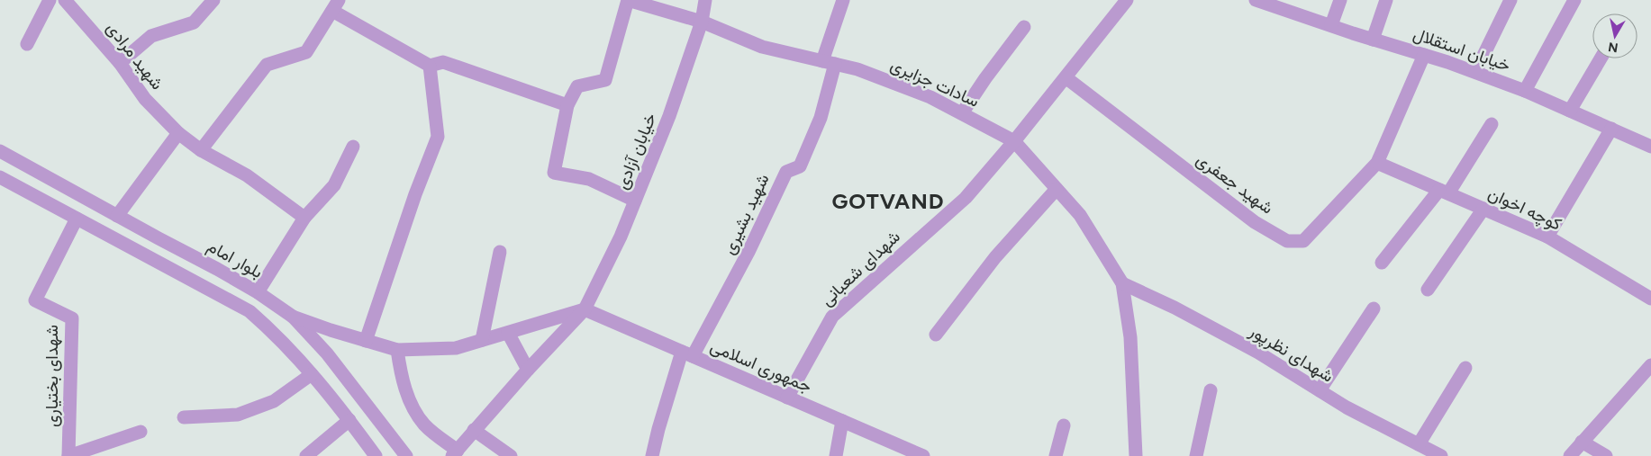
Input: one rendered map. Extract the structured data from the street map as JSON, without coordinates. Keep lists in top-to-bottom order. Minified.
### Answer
{"streets":{"street":["خیابان استقلال","شهید مرادی","سادات جزایری","خیابان آزادی","شهید جعفری","کوچه اخوان","شهید بشیری","بلوار امام","شهدای شعبانی","شهدای نظرپور","جمهوری اسلامی","شهدای بختیاری"]},"crossings":[["خیابان استقلال","شهید جعفری"],["سادات جزایری","خیابان آزادی"],["سادات جزایری","شهید بشیری"],["سادات جزایری","شهدای شعبانی"],["سادات جزایری","شهدای نظرپور"],["خیابان آزادی","جمهوری اسلامی"],["شهید جعفری","کوچه اخوان"],["شهید جعفری","شهدای شعبانی"],["شهید بشیری","جمهوری اسلامی"],["شهدای شعبانی","جمهوری اسلامی"]],"districts":["GOTVAND"],"north":"bottom"}
